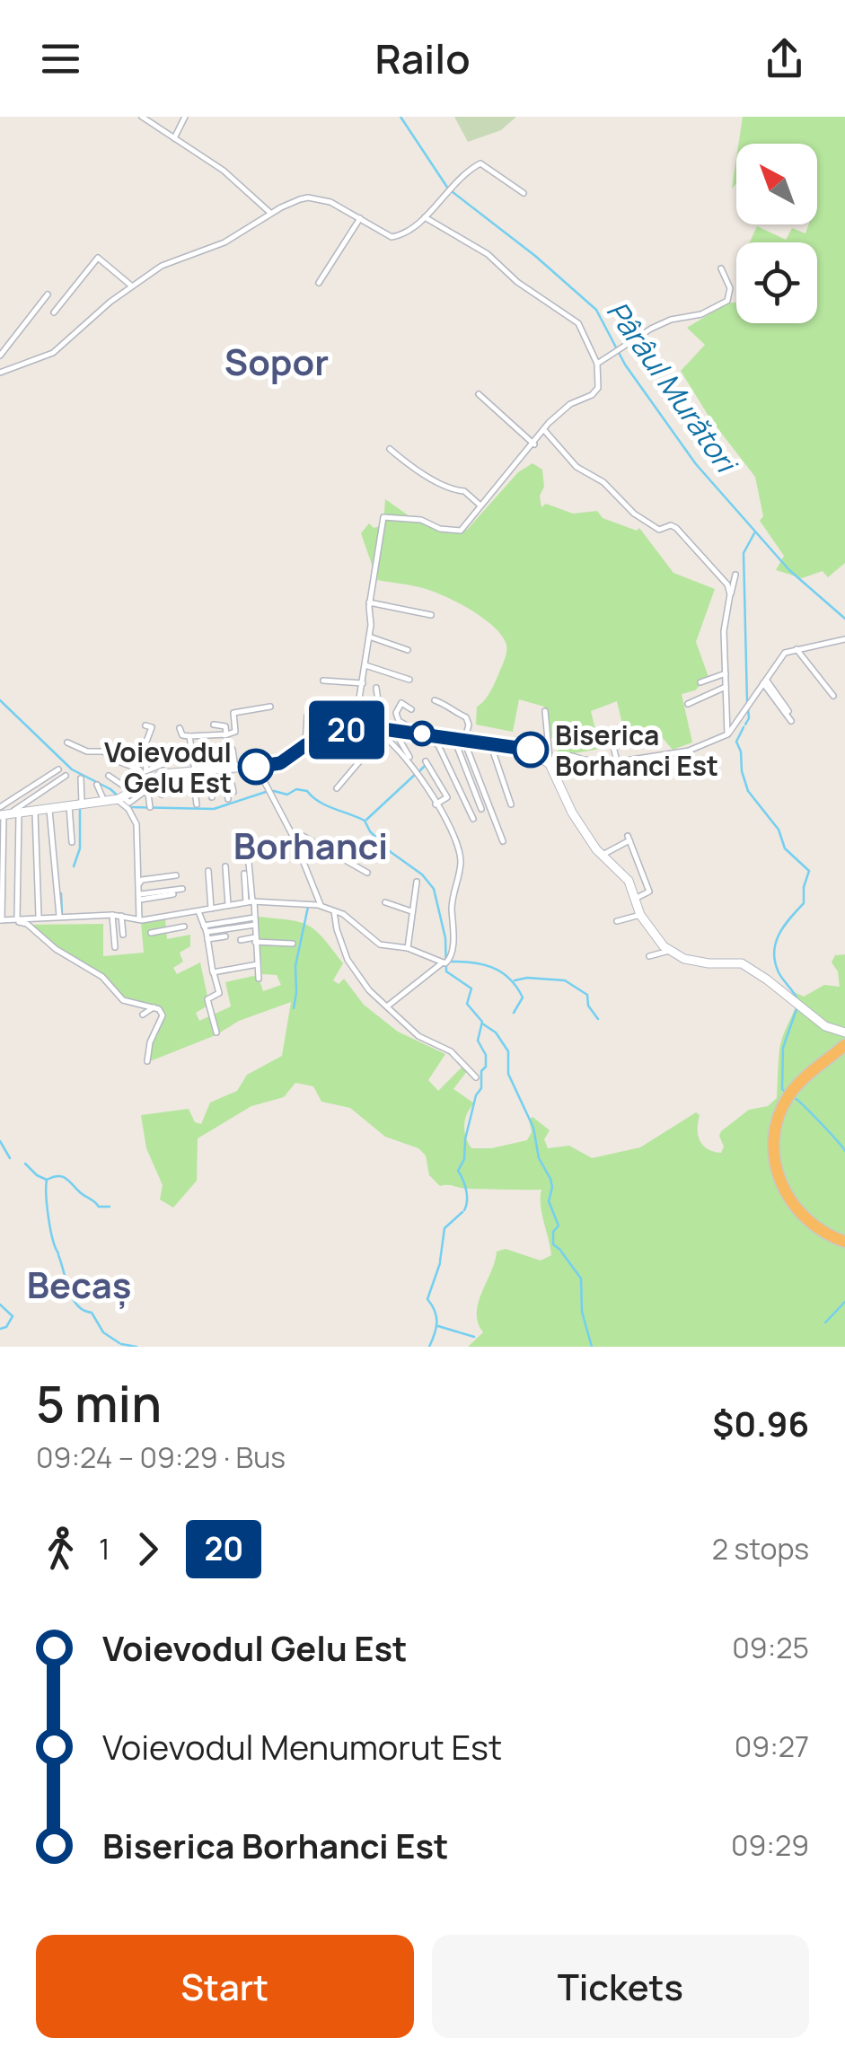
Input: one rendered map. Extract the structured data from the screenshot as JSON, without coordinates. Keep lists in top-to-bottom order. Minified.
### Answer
{"districts":["Sopor","Borhanci","Becaș"],"water":["Pârâul Murători"],"places":["Biserica Borhanci Est","Voievodul Gelu Est"],"lines":["bus line 20"],"north":"top left","page":{"header":"Railo","on_map":"20","heading":["5 min","09:24 – 09:29 · Bus","$0.96"],"legs":["1","20","2 stops"],"list":[{"name":"Voievodul Gelu Est","value":"09:25"},{"name":"Voievodul Menumorut Est","value":"09:27"},{"name":"Biserica Borhanci Est","value":"09:29"}],"buttons":["Start","Tickets"]}}
